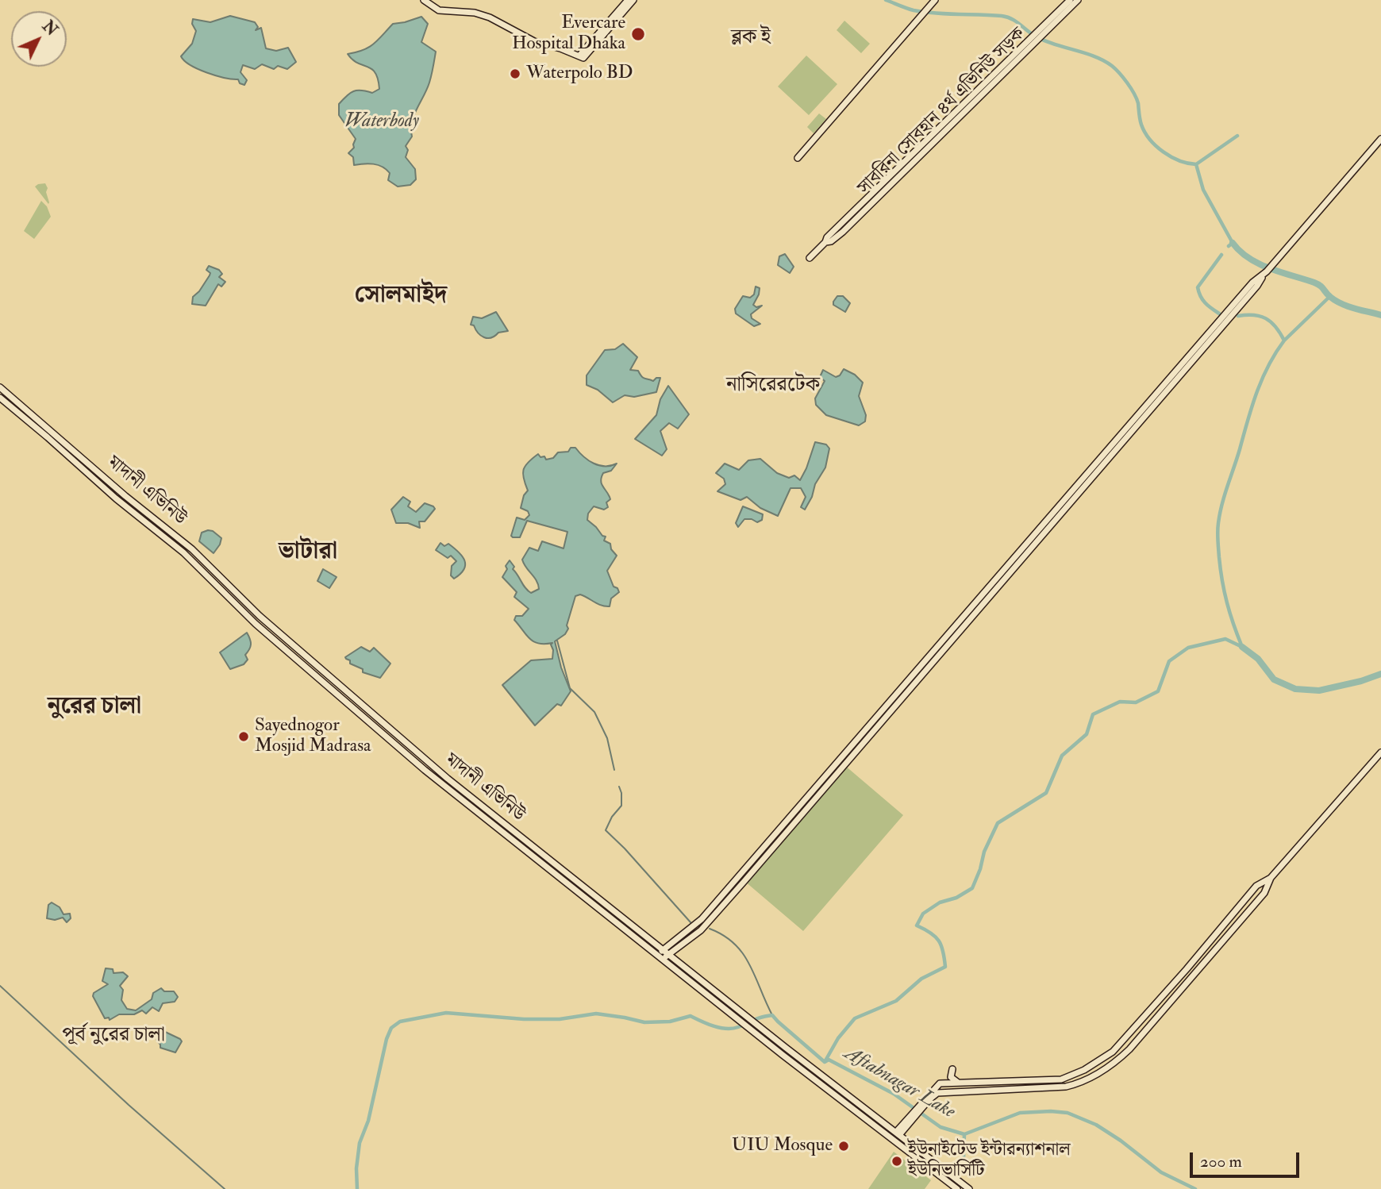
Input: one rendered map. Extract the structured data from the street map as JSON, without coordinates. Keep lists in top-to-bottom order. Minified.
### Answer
{"streets":{"street":["সাবরিনা সোবহান ৪র্থ এভিনিউ সড়ক","মাদানী এভিনিউ"]},"districts":["ব্লক ই","সোলমাইদ","নাসিরেরটেক","ভাটারা","নুরের চালা","পূর্ব নুরের চালা"],"water":["Waterbody","Aftabnagar Lake"],"places":["Evercare Hospital Dhaka","Waterpolo BD","Sayednogor Mosjid Madrasa","UIU Mosque","ইউনাইটেড ইন্টারন্যাশনাল ইউনিভার্সিটি"],"scale_bar":"200 m","north":"top right"}
